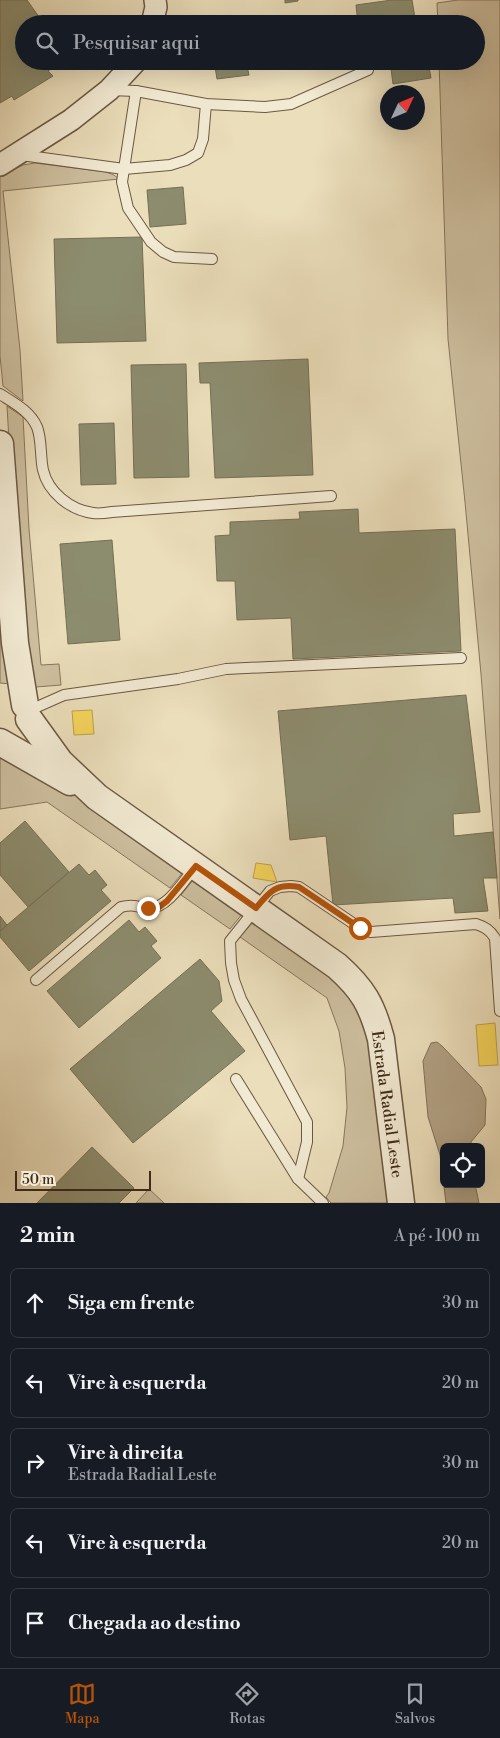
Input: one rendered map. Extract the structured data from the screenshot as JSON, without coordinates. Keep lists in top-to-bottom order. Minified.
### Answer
{"streets":{"street":["Estrada Radial Leste"]},"scale_bar":"50 m","north":"top right","page":{"search":"Pesquisar aqui","scale":"50 m","heading":["2 min","A pé · 100 m"],"list":[["Siga em frente","30 m"],["Vire à esquerda","20 m"],["Vire à direita","Estrada Radial Leste","30 m"],["Vire à esquerda","20 m"],"Chegada ao destino"],"nav":["Mapa","Rotas","Salvos"]}}
